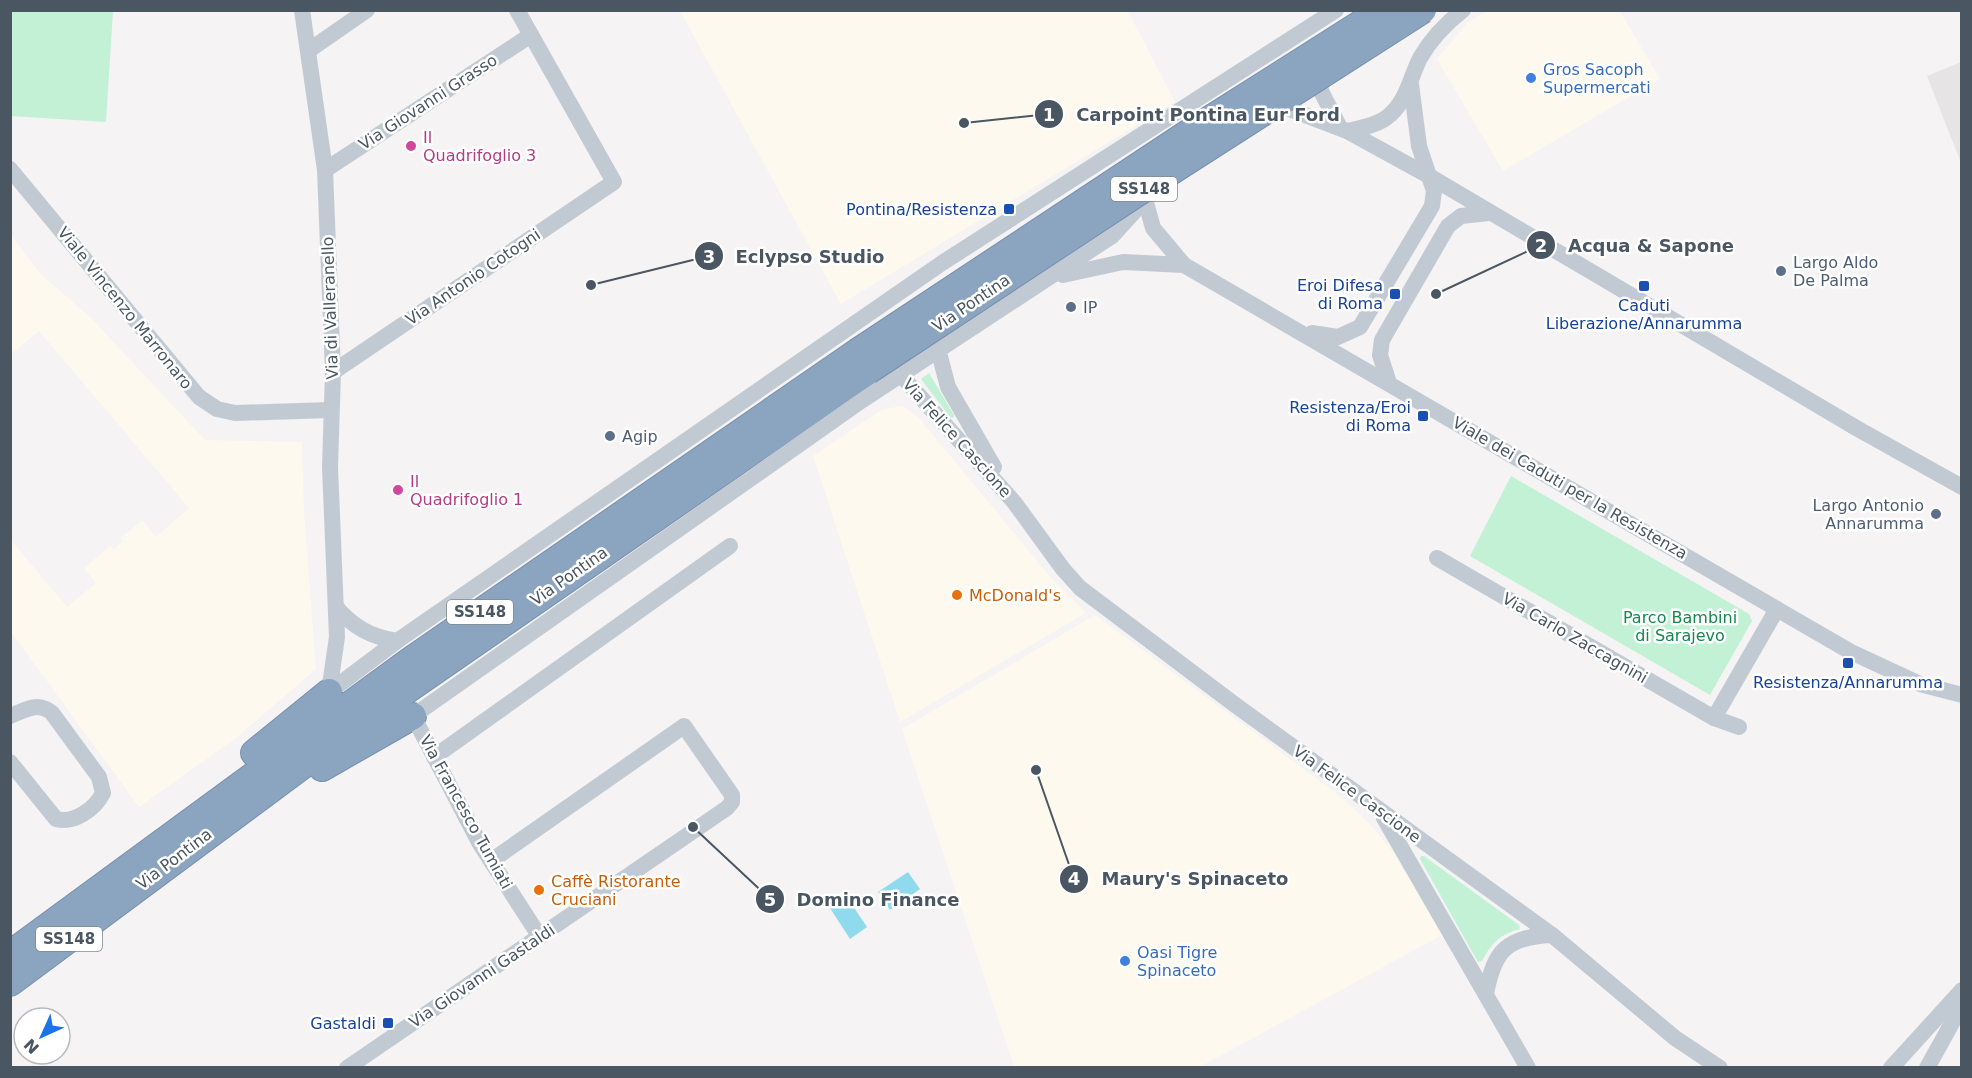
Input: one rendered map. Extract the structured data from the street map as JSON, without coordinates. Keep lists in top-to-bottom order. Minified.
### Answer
{"streets":{"highway":["SS148","Via Pontina"],"street":["Via Giovanni Grasso","Via Antonio Cotogni","Viale Vincenzo Marronaro","Via di Valleranello","Via Felice Cascione","Viale dei Caduti per la Resistenza","Via Carlo Zaccagnini","Via Francesco Tumiati","Via Giovanni Gastaldi"]},"crossings":[["Via Giovanni Grasso","Via Antonio Cotogni"],["Via Giovanni Grasso","Via di Valleranello"],["Via Antonio Cotogni","Via di Valleranello"],["Via Pontina","Via Felice Cascione"],["Via Pontina","Viale dei Caduti per la Resistenza"],["Via Pontina","Via Francesco Tumiati"],["Viale Vincenzo Marronaro","Via di Valleranello"],["Via Francesco Tumiati","Via Giovanni Gastaldi"]],"parks":["Parco Bambini di Sarajevo"],"places":{"other":["Gros Sacoph Supermercati","Carpoint Pontina Eur Ford","Il Quadrifoglio 3","Largo Aldo De Palma","Eclypso Studio","Acqua & Sapone","IP","Agip","Il Quadrifoglio 1","Largo Antonio Annarumma","McDonald's","Maury's Spinaceto","Domino Finance","Caffè Ristorante Cruciani","Oasi Tigre Spinaceto"],"transit":["Pontina/Resistenza","Caduti Liberazione/Annarumma","Eroi Difesa di Roma","Resistenza/Eroi di Roma","Resistenza/Annarumma","Gastaldi"]},"north":"bottom left"}
